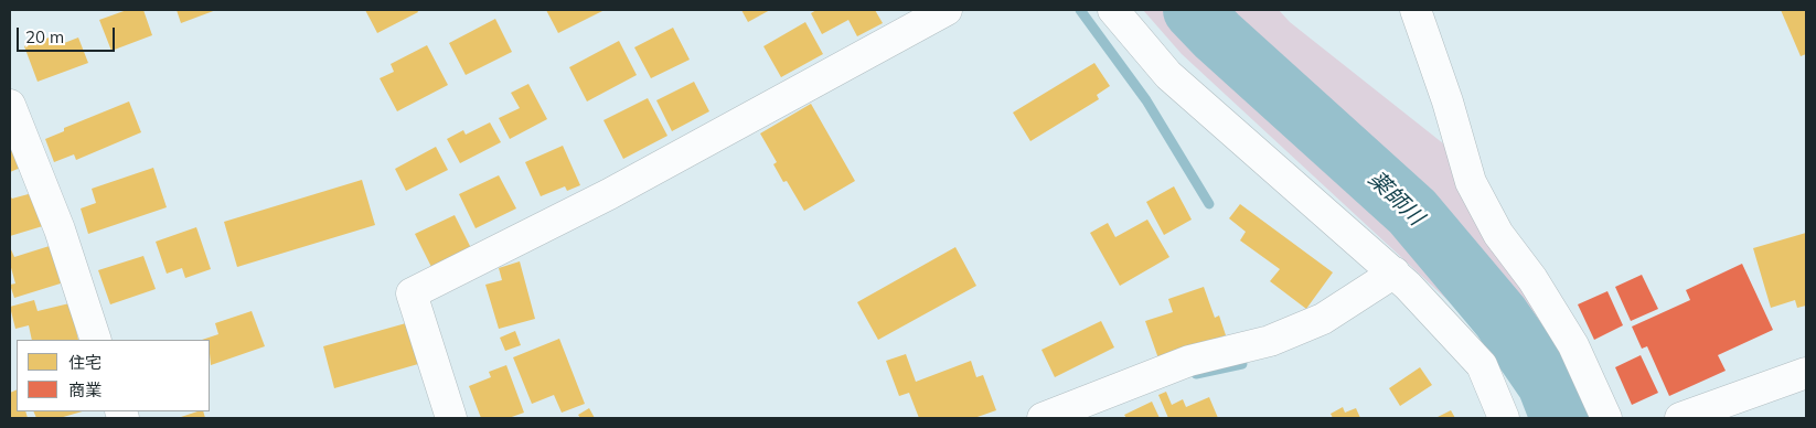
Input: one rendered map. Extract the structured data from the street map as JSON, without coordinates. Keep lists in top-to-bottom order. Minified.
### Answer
{"water":["薬師川"],"legend":["住宅","商業"],"scale_bar":"20 m"}
